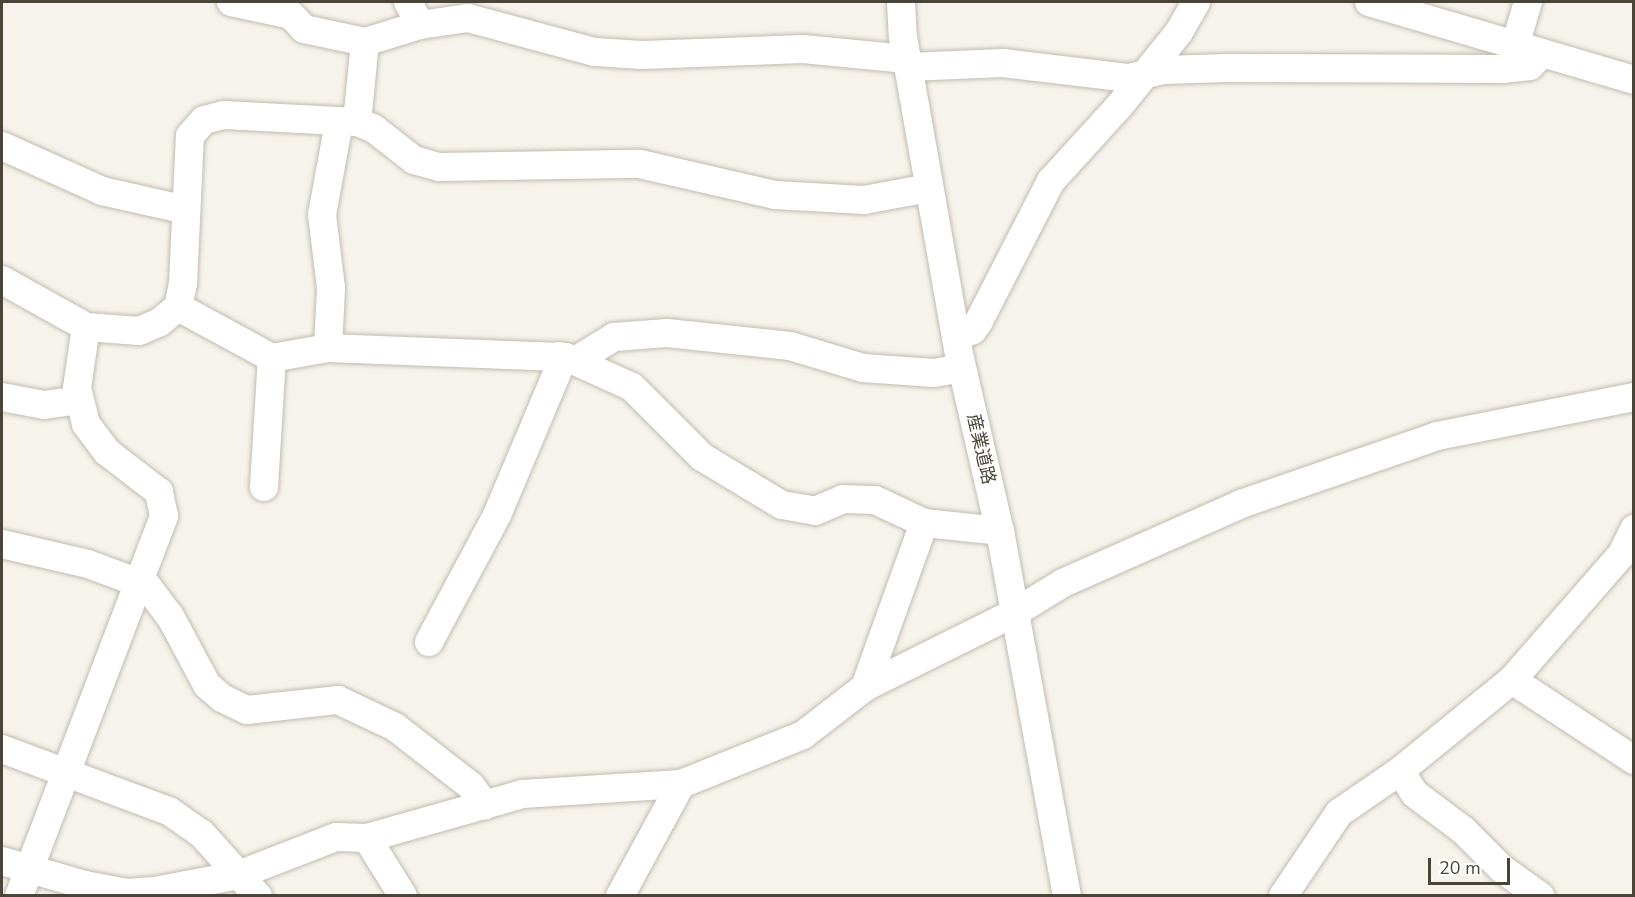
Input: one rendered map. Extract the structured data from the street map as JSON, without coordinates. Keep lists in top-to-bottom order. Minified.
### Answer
{"streets":{"street":["産業道路"]},"scale_bar":"20 m"}
